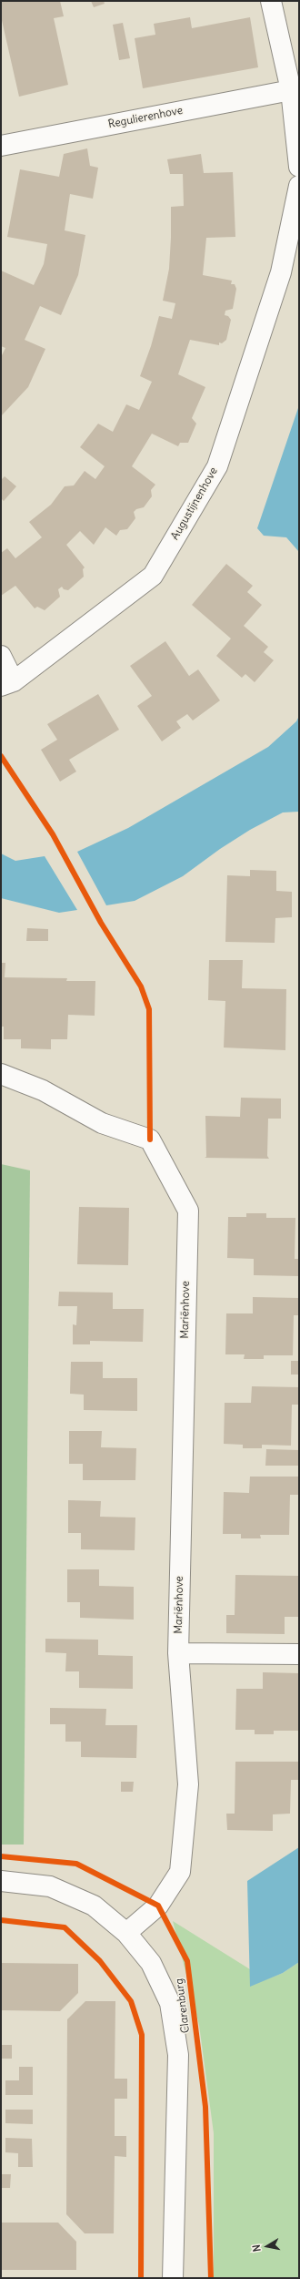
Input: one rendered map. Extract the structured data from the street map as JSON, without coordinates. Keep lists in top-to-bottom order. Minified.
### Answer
{"streets":{"street":["Regulierenhove","Augustijnenhove","Mariënhove","Clarenburg"]},"crossings":[["Mariënhove","Clarenburg"]],"north":"left"}
